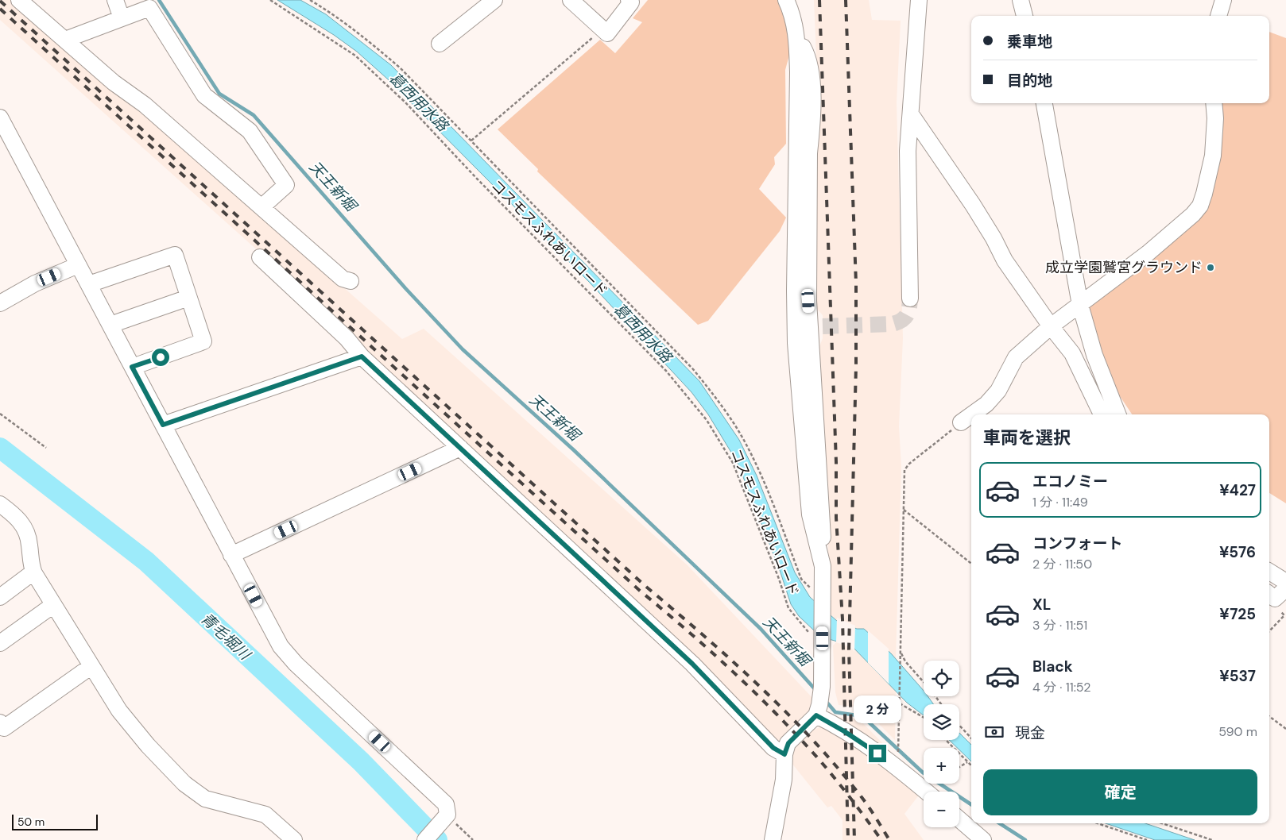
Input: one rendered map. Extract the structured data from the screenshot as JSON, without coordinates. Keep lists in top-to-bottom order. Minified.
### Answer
{"streets":{"path":["コスモスふれあいロード"]},"water":["葛西用水路","天王新堀","青毛堀川"],"places":["成立学園鷲宮グラウンド"],"scale_bar":"50 m","page":{"banner":["乗車地","目的地"],"heading":"車両を選択","list":[{"name":"エコノミー","note":"1 分 · 11:49","value":"¥427"},{"name":"コンフォート","note":"2 分 · 11:50","value":"¥576"},{"name":"XL","note":"3 分 · 11:51","value":"¥725"},{"name":"Black","note":"4 分 · 11:52","value":"¥537"}],"map_buttons":["+","−"],"bubble":"2 分","pay":["現金","590 m"],"buttons":"確定","scale":"50 m"}}
